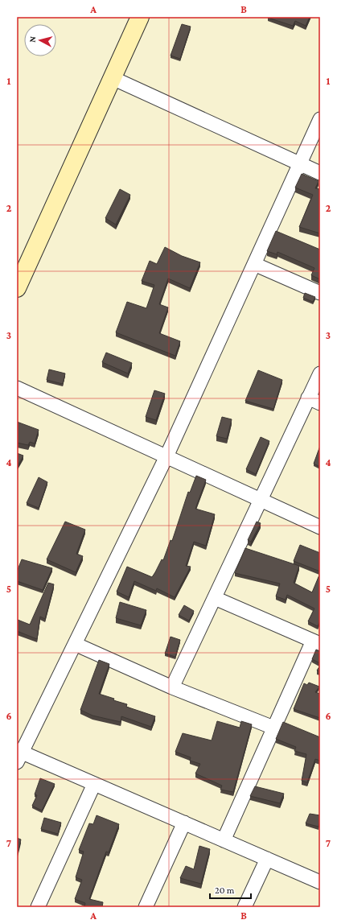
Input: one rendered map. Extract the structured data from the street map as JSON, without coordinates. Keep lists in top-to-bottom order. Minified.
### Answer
{"scale_bar":"20 m","north":"left","grid":{"columns":["A","B"],"rows":["1","2","3","4","5","6","7"]}}
